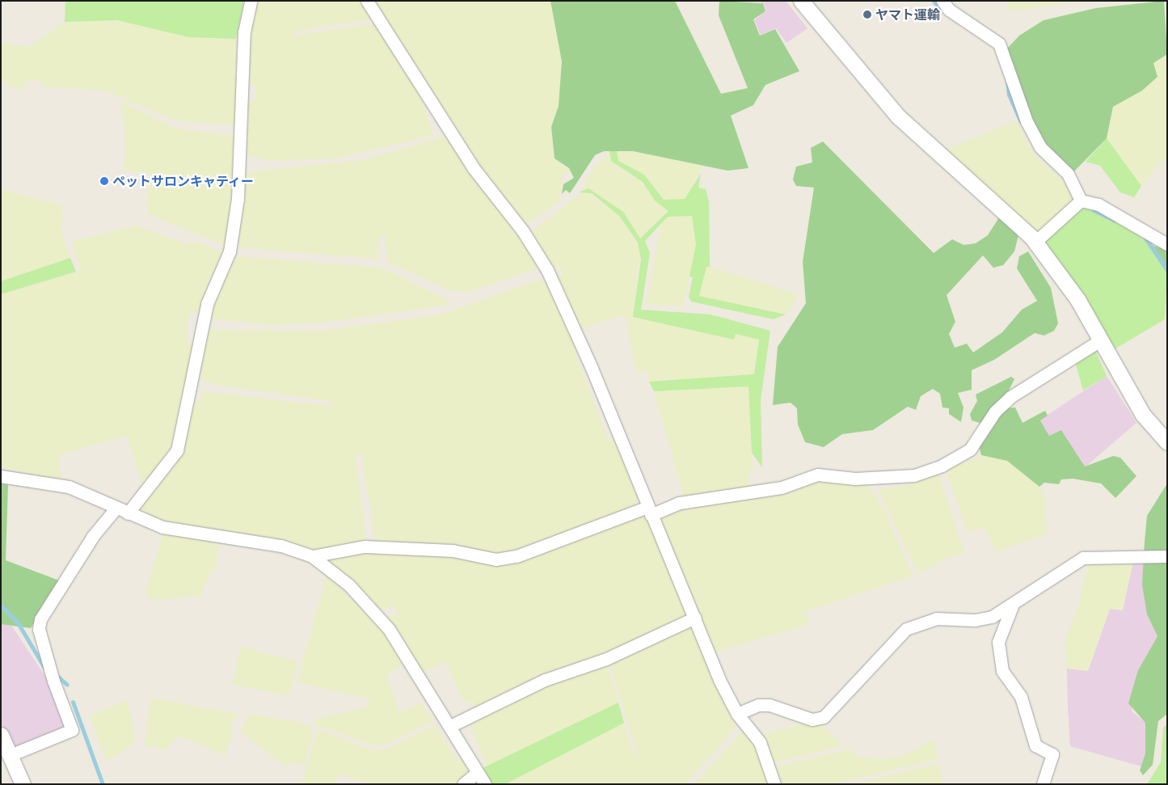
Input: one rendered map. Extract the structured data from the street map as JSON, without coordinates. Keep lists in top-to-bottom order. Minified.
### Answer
{"places":["ヤマト運輸","ペットサロンキャティー"]}
